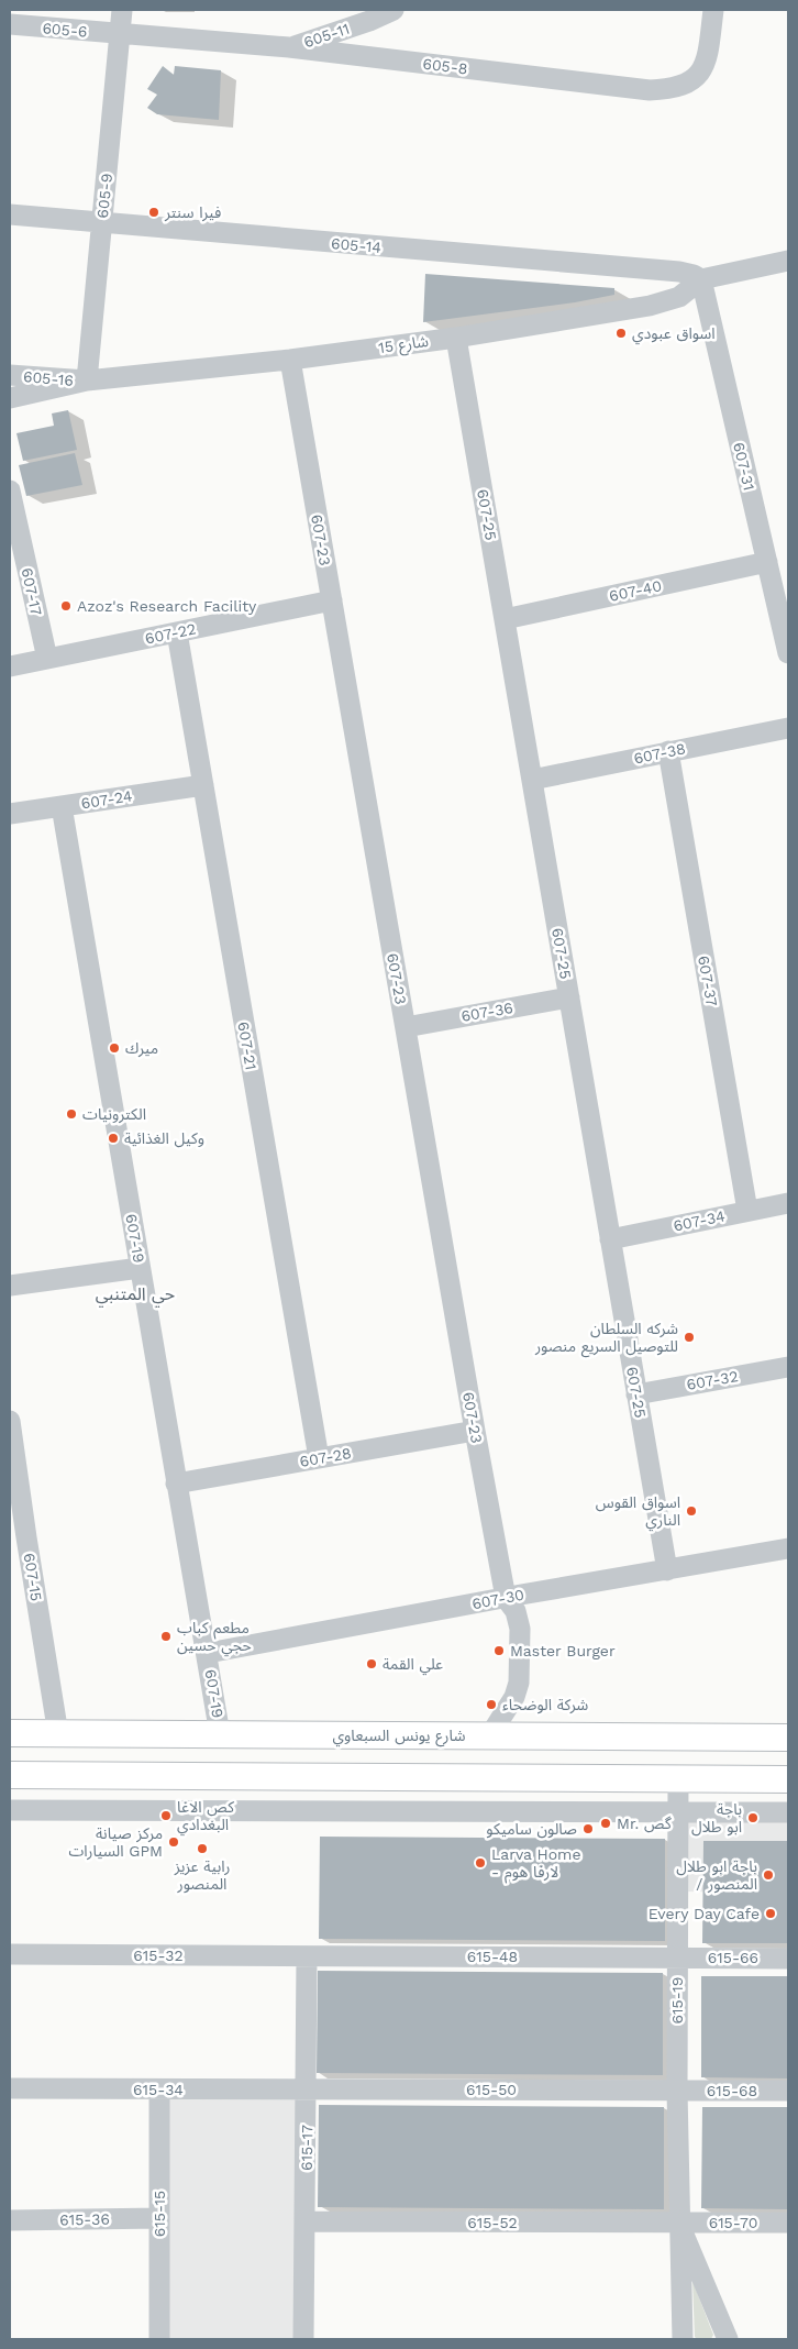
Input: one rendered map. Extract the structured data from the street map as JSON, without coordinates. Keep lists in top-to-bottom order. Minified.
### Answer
{"streets":{"main road":["شارع يونس السبعاوي"],"street":["605-6","605-11","605-8","605-9","605-14","شارع 15","605-16","607-31","607-25","607-23","607-40","607-17","607-22","607-38","607-24","607-37","607-36","607-21","607-34","607-19","607-32","607-28","607-15","607-30","615-32","615-48","615-66","615-19","615-34","615-50","615-68","615-17","615-15","615-36","615-52","615-70"]},"crossings":[["605-6","605-8"],["605-6","605-9"],["605-11","605-8"],["605-8","605-9"],["605-9","605-14"],["605-9","شارع 15"],["605-9","605-16"],["605-14","شارع 15"],["605-14","607-31"],["شارع 15","605-16"],["شارع 15","607-31"],["شارع 15","607-25"],["شارع 15","607-23"],["607-31","607-40"],["607-25","607-40"],["607-25","607-38"],["607-25","607-36"],["607-25","607-34"],["607-25","607-32"],["607-25","607-30"],["607-23","607-22"],["607-23","607-36"],["607-23","607-28"],["607-23","607-30"],["607-23","شارع يونس السبعاوي"],["607-17","607-22"],["607-22","607-21"],["607-38","607-37"],["607-24","607-21"],["607-24","607-19"],["607-37","607-34"],["607-21","607-28"],["607-19","607-28"],["607-19","607-30"],["607-19","شارع يونس السبعاوي"],["607-15","شارع يونس السبعاوي"],["615-32","615-48"],["615-32","615-17"],["615-48","615-66"],["615-48","615-19"],["615-48","615-17"],["615-66","615-19"],["615-19","615-50"],["615-19","615-68"],["615-19","615-52"],["615-19","615-70"],["615-34","615-50"],["615-34","615-17"],["615-34","615-15"],["615-50","615-68"],["615-50","615-17"],["615-17","615-52"],["615-15","615-36"],["615-52","615-70"]],"districts":["حي المتنبي"],"places":["فيرا سنتر","اسواق عبودي","Azoz's Research Facility","ميرك","الكترونيات","وكيل الغذائية","شركه السلطان للتوصيل السريع منصور","اسواق القوس الناري","مطعم كباب حجي حسين","Master Burger","علي القمة","شركة الوضحاء","كص الاغا البغدادي","باجة ابو طلال","Mr. گص","صالون ساميكو","مركز صيانة السيارات GPM","رابية عزيز المنصور","Larva Home - لارفا هوم","باجة ابو طلال / المنصور","Every Day Cafe"]}
